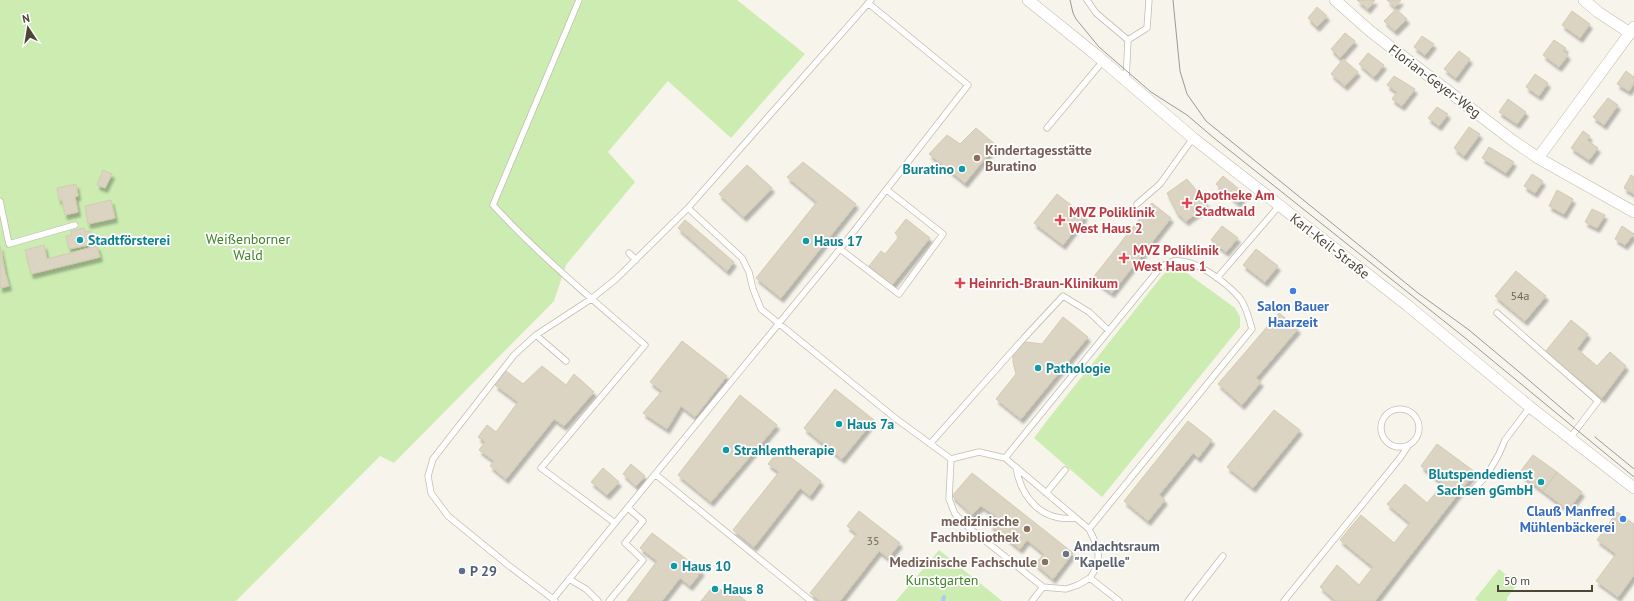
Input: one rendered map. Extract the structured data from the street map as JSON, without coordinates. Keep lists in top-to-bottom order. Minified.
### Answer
{"streets":{"street":["Florian-Geyer-Weg","Karl-Keil-Straße"]},"parks":["Weißenborner Wald","Kunstgarten"],"places":{"other":["Kindertagesstätte Buratino","Buratino","Stadtförsterei","Haus 17","Salon Bauer Haarzeit","Pathologie","Haus 7a","Strahlentherapie","Blutspendedienst Sachsen gGmbH","Clauß Manfred Mühlenbäckerei","medizinische Fachbibliothek","Andachtsraum \"Kapelle\"","Medizinische Fachschule","Haus 10","P 29","Haus 8"],"health":["Apotheke Am Stadtwald","MVZ Poliklinik West Haus 2","MVZ Poliklinik West Haus 1","Heinrich-Braun-Klinikum"]},"house_numbers":["54a","35"],"scale_bar":"50 m","north":"top"}
